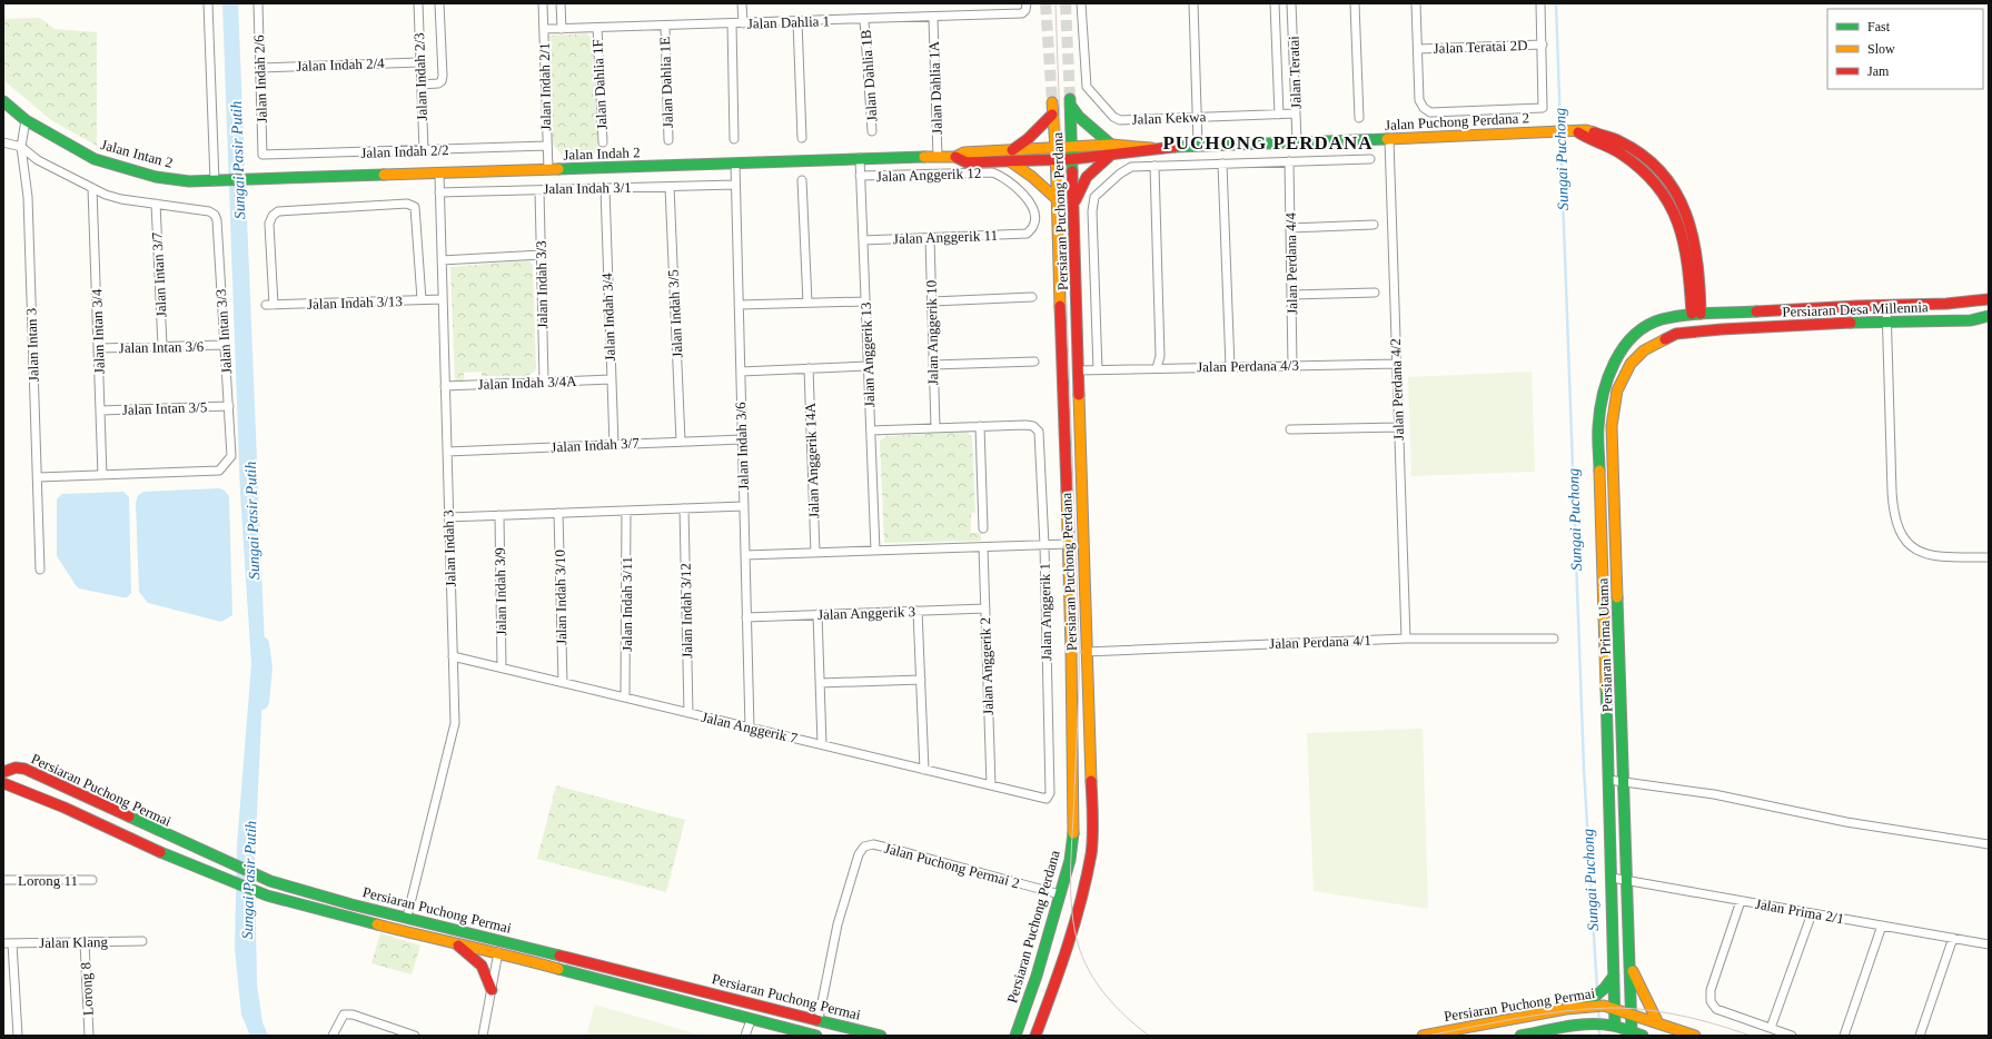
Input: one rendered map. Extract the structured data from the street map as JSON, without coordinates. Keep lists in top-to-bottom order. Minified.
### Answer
{"streets":{"main road":["Jalan Puchong Perdana 2","Jalan Intan 2","Jalan Indah 2","Persiaran Puchong Perdana","Persiaran Desa Millennia","Persiaran Prima Utama","Persiaran Puchong Permai"],"street":["Jalan Dahlia 1","Jalan Teratai 2D","Jalan Indah 2/4","Jalan Teratai","Jalan Dahlia 1B","Jalan Indah 2/3","Jalan Indah 2/6","Jalan Dahlia 1E","Jalan Dahlia 1F","Jalan Indah 2/1","Jalan Dahlia 1A","Jalan Kekwa","Jalan Indah 2/2","Jalan Anggerik 12","Jalan Indah 3/1","Jalan Anggerik 11","Jalan Perdana 4/4","Jalan Intan 3/7","Jalan Indah 3/3","Jalan Indah 3/13","Jalan Indah 3/5","Jalan Indah 3/4","Jalan Intan 3/4","Jalan Intan 3/3","Jalan Anggerik 10","Jalan Intan 3","Jalan Intan 3/6","Jalan Anggerik 13","Jalan Perdana 4/3","Jalan Indah 3/4A","Jalan Perdana 4/2","Jalan Intan 3/5","Jalan Indah 3/7","Jalan Indah 3/6","Jalan Anggerik 14A","Jalan Indah 3","Jalan Indah 3/9","Jalan Indah 3/10","Jalan Indah 3/11","Jalan Indah 3/12","Jalan Anggerik 1","Jalan Anggerik 3","Jalan Perdana 4/1","Jalan Anggerik 2","Jalan Anggerik 7","Jalan Puchong Permai 2","Lorong 11","Jalan Prima 2/1","Jalan Klang","Lorong 8"]},"crossings":[["Jalan Dahlia 1","Jalan Dahlia 1B"],["Jalan Dahlia 1","Jalan Dahlia 1E"],["Jalan Dahlia 1","Jalan Dahlia 1F"],["Jalan Dahlia 1","Jalan Indah 2/1"],["Jalan Dahlia 1","Jalan Dahlia 1A"],["Jalan Indah 2/4","Jalan Indah 2/3"],["Jalan Indah 2/4","Jalan Indah 2/6"],["Jalan Teratai","Jalan Kekwa"],["Jalan Teratai","Jalan Puchong Perdana 2"],["Jalan Indah 2/3","Jalan Indah 2/2"],["Jalan Indah 2/6","Jalan Indah 2/2"],["Jalan Indah 2/1","Jalan Indah 2/2"],["Jalan Indah 2/1","Jalan Indah 2"],["Jalan Dahlia 1A","Jalan Indah 2"],["Jalan Puchong Perdana 2","Jalan Indah 2"],["Jalan Puchong Perdana 2","Persiaran Puchong Perdana"],["Jalan Puchong Perdana 2","Persiaran Desa Millennia"],["Jalan Puchong Perdana 2","Jalan Perdana 4/2"],["Jalan Puchong Perdana 2","Persiaran Prima Utama"],["Jalan Intan 2","Jalan Indah 2"],["Jalan Intan 2","Jalan Intan 3"],["Jalan Indah 2","Persiaran Puchong Perdana"],["Jalan Indah 2","Jalan Anggerik 13"],["Jalan Indah 2","Jalan Indah 3/6"],["Jalan Indah 2","Jalan Indah 3"],["Jalan Anggerik 12","Jalan Anggerik 11"],["Jalan Anggerik 12","Jalan Anggerik 13"],["Jalan Indah 3/1","Jalan Indah 3/3"],["Jalan Indah 3/1","Jalan Indah 3/5"],["Jalan Indah 3/1","Jalan Indah 3/4"],["Jalan Indah 3/1","Jalan Indah 3/6"],["Jalan Indah 3/1","Jalan Indah 3"],["Persiaran Puchong Perdana","Jalan Perdana 4/3"],["Persiaran Puchong Perdana","Jalan Perdana 4/1"],["Persiaran Puchong Perdana","Jalan Puchong Permai 2"],["Jalan Anggerik 11","Jalan Anggerik 10"],["Jalan Anggerik 11","Jalan Anggerik 13"],["Jalan Perdana 4/4","Jalan Perdana 4/3"],["Jalan Intan 3/7","Jalan Intan 3/3"],["Jalan Intan 3/7","Jalan Intan 3/6"],["Jalan Indah 3/3","Jalan Indah 3/4A"],["Jalan Indah 3/13","Jalan Indah 3"],["Persiaran Desa Millennia","Persiaran Prima Utama"],["Jalan Indah 3/5","Jalan Indah 3/7"],["Jalan Indah 3/4","Jalan Indah 3/4A"],["Jalan Indah 3/4","Jalan Indah 3/7"],["Jalan Intan 3/4","Jalan Intan 3/3"],["Jalan Intan 3/4","Jalan Intan 3/6"],["Jalan Intan 3/4","Jalan Intan 3/5"],["Jalan Intan 3/3","Jalan Intan 3"],["Jalan Intan 3/3","Jalan Intan 3/6"],["Jalan Intan 3/3","Jalan Intan 3/5"],["Jalan Perdana 4/3","Jalan Perdana 4/2"],["Jalan Indah 3/4A","Jalan Indah 3"],["Jalan Perdana 4/2","Jalan Perdana 4/1"],["Jalan Indah 3/7","Jalan Indah 3/6"],["Jalan Indah 3/7","Jalan Indah 3"],["Jalan Indah 3/6","Jalan Anggerik 3"],["Jalan Indah 3/6","Jalan Anggerik 7"],["Jalan Indah 3","Jalan Anggerik 7"],["Jalan Indah 3","Persiaran Puchong Permai"],["Jalan Indah 3/9","Jalan Anggerik 7"],["Jalan Indah 3/10","Jalan Anggerik 7"],["Jalan Indah 3/11","Jalan Anggerik 7"],["Jalan Indah 3/12","Jalan Anggerik 7"],["Jalan Anggerik 1","Jalan Anggerik 7"],["Jalan Anggerik 3","Jalan Anggerik 2"],["Persiaran Prima Utama","Persiaran Puchong Permai"],["Persiaran Prima Utama","Jalan Prima 2/1"],["Jalan Anggerik 2","Jalan Anggerik 7"],["Persiaran Puchong Permai","Jalan Puchong Permai 2"],["Jalan Klang","Lorong 8"]],"districts":["PUCHONG PERDANA"],"water":["Sungai Puchong","Sungai Pasir Putih"],"legend":["Fast","Slow","Jam"]}
